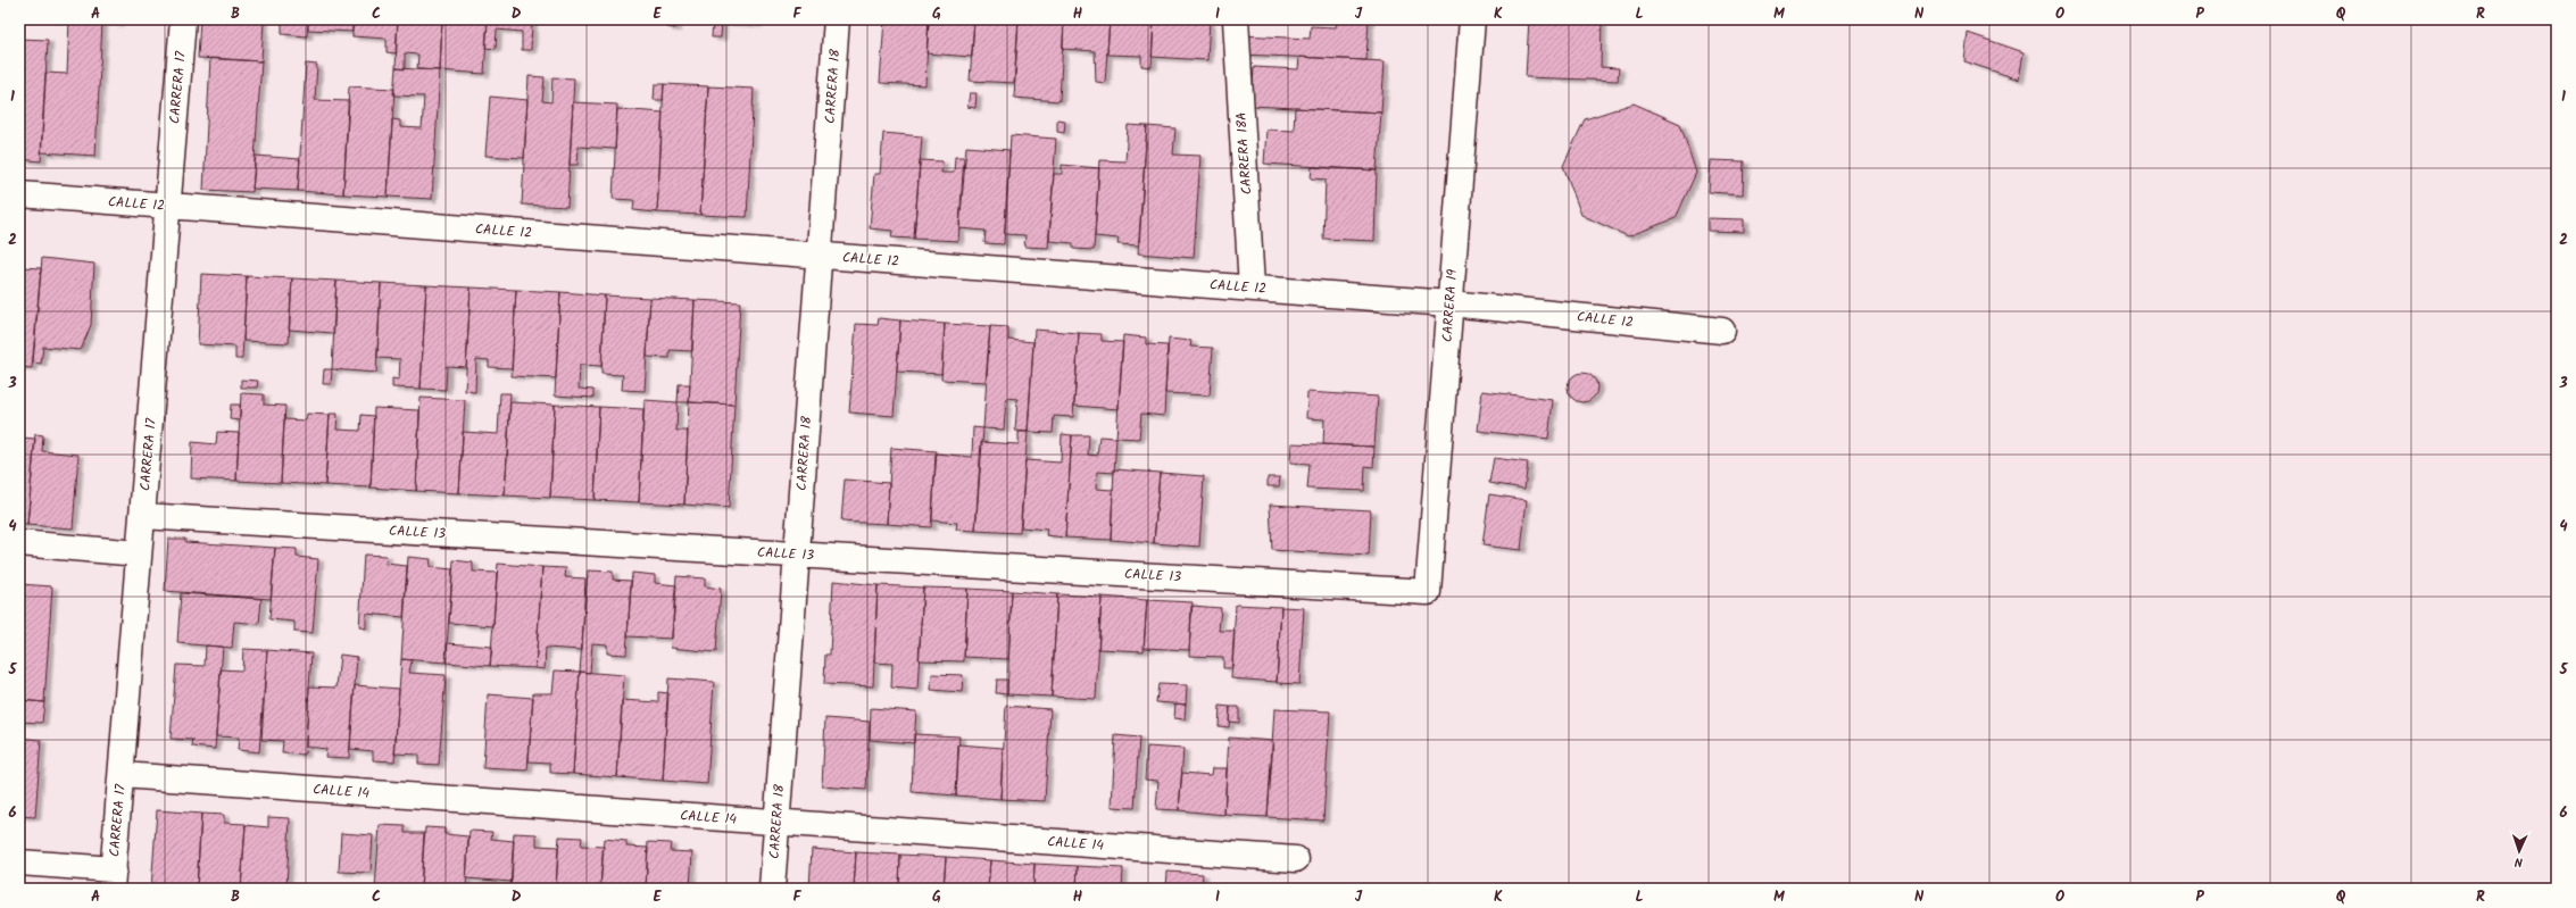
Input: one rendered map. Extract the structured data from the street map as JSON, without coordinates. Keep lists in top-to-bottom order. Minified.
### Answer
{"streets":{"street":["CARRERA 18","CARRERA 17","CARRERA 18A","CALLE 12","CARRERA 19","CALLE 13","CALLE 14"]},"crossings":[["CARRERA 18","CALLE 12"],["CARRERA 18","CALLE 13"],["CARRERA 18","CALLE 14"],["CARRERA 17","CALLE 12"],["CARRERA 17","CALLE 13"],["CARRERA 17","CALLE 14"],["CARRERA 18A","CALLE 12"],["CALLE 12","CARRERA 19"],["CARRERA 19","CALLE 13"]],"north":"bottom","grid":{"columns":["A","B","C","D","E","F","G","H","I","J","K","L","M","N","O","P","Q","R"],"rows":["1","2","3","4","5","6"]}}
